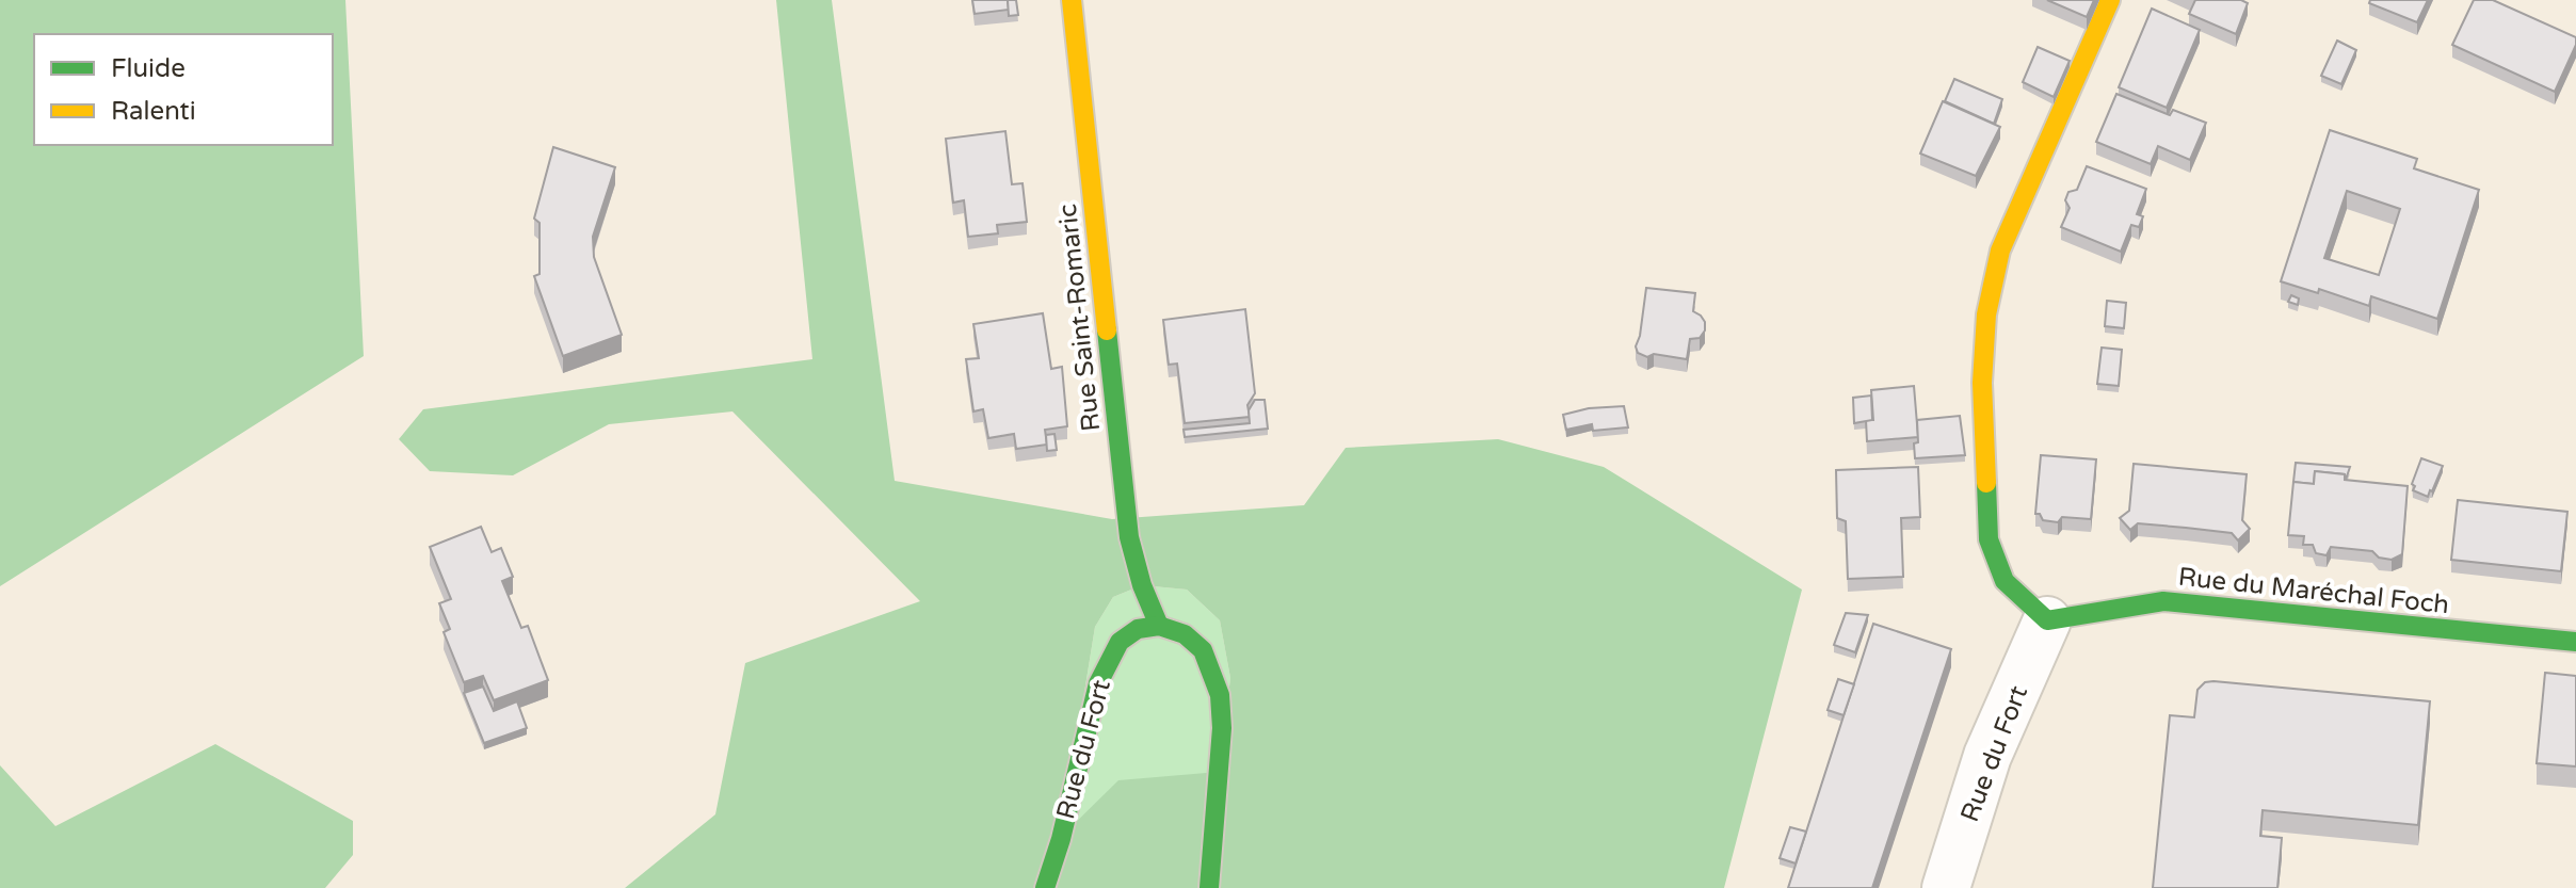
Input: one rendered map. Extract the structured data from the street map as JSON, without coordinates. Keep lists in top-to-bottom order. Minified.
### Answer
{"streets":{"street":["Rue Saint-Romaric","Rue du Maréchal Foch","Rue du Fort"]},"crossings":[["Rue Saint-Romaric","Rue du Fort"],["Rue du Maréchal Foch","Rue du Fort"]],"legend":["Fluide","Ralenti"]}
